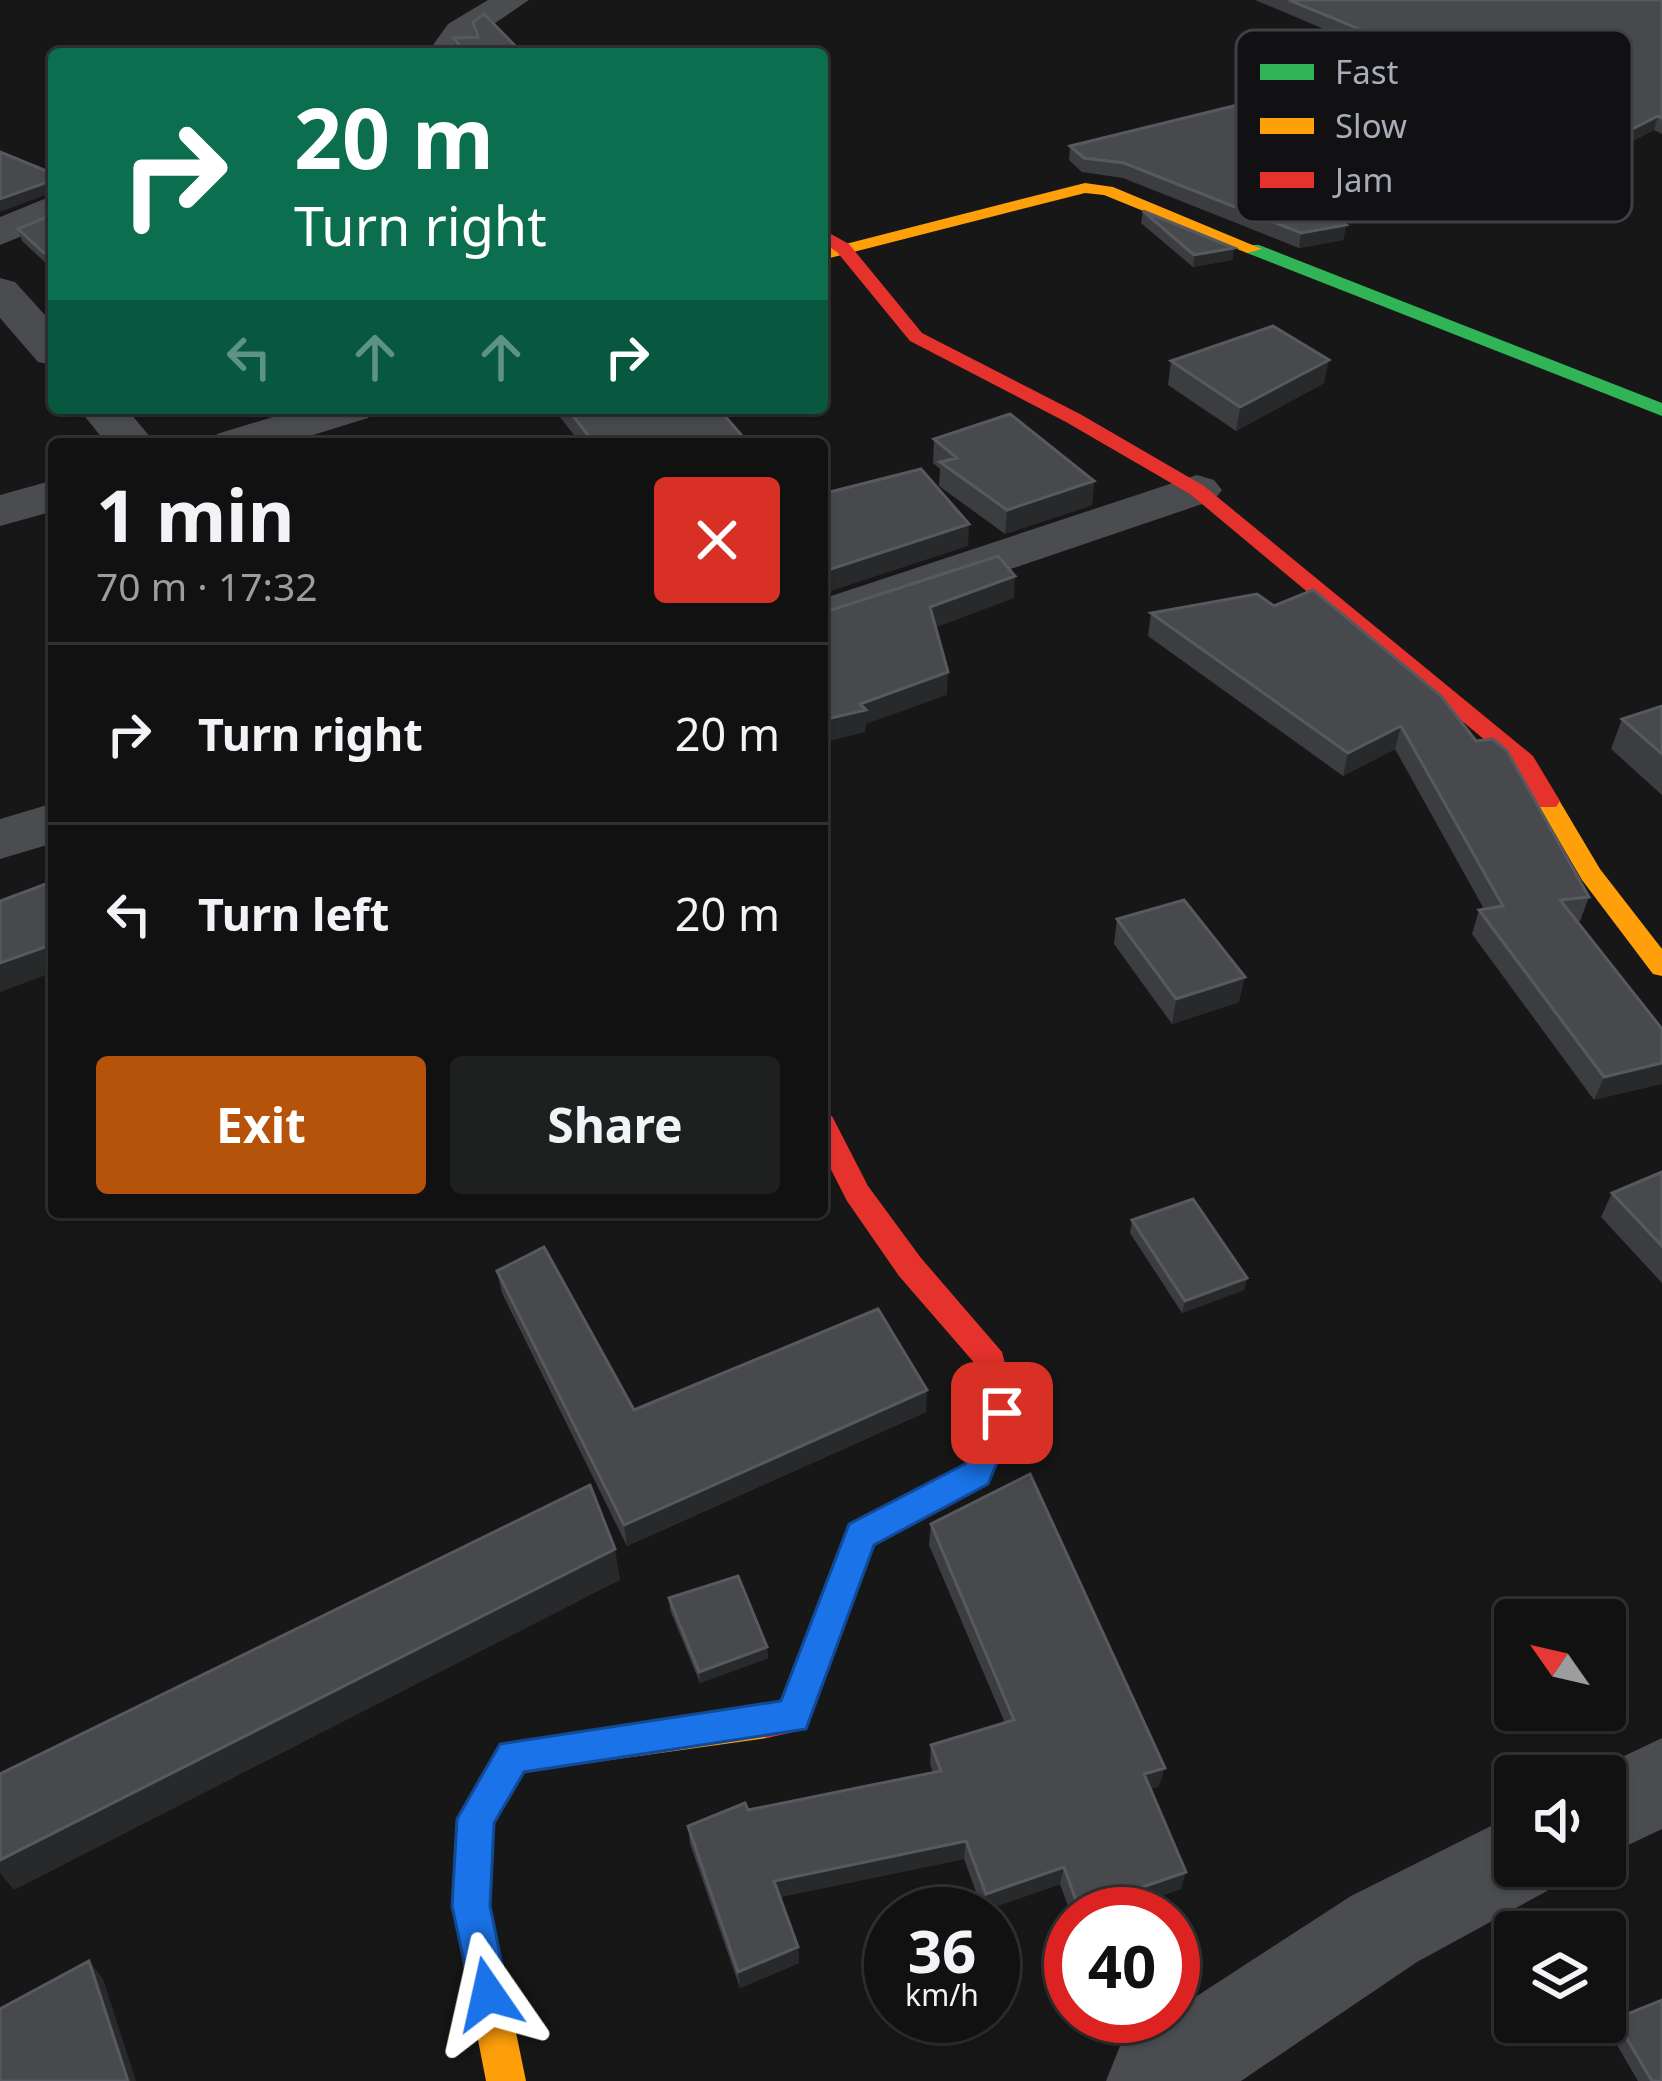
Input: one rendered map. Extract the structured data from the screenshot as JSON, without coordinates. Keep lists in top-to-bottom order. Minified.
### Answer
{"legend":["Fast","Slow","Jam"],"north":"top left","page":{"turn":["20 m","Turn right"],"heading":["1 min","70 m · 17:32"],"list":[{"name":"Turn right","value":"20 m"},{"name":"Turn left","value":"20 m"}],"buttons":["Exit","Share"],"speed":"36 km/h","limit":"40"}}
